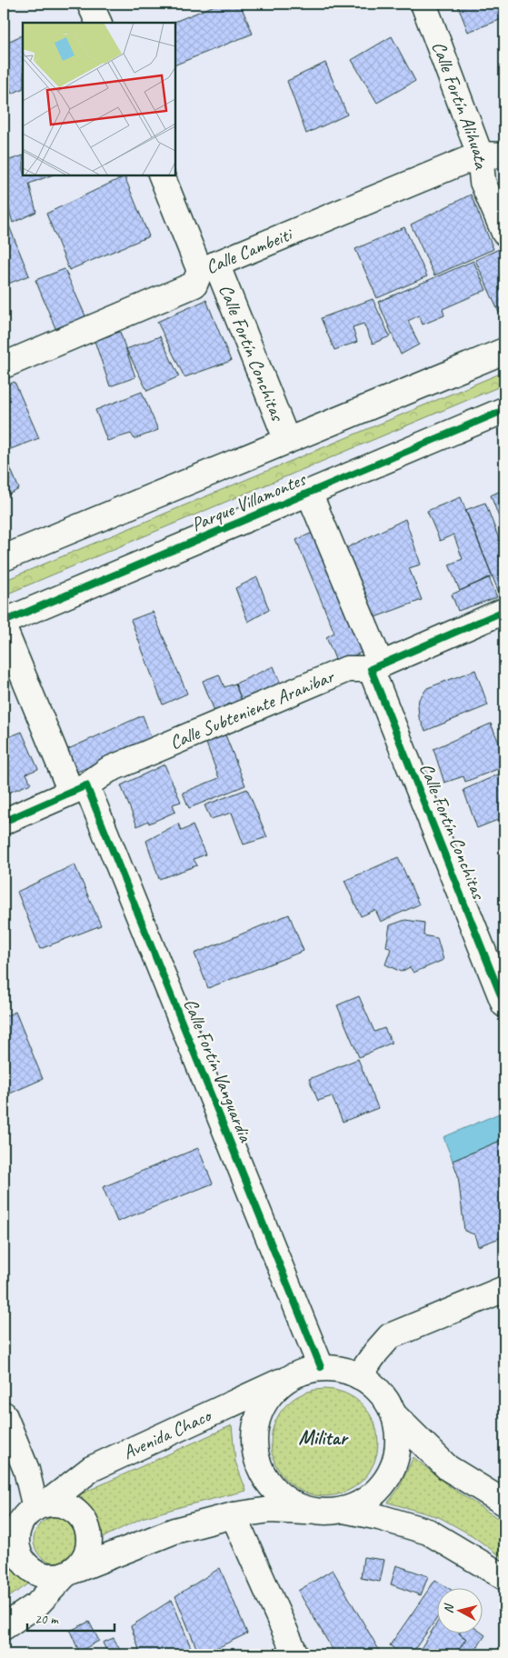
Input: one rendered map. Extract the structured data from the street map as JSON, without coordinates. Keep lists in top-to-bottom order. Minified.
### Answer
{"streets":{"street":["Calle Fortín Alihuata","Calle Cambeiti","Calle Fortín Conchitas","Parque Villamontes","Calle Subteniente Aranibar","Calle Fortín Vanguardia","Avenida Chaco"]},"crossings":[["Calle Fortín Alihuata","Calle Cambeiti"],["Calle Cambeiti","Calle Fortín Conchitas"],["Calle Fortín Conchitas","Parque Villamontes"],["Calle Fortín Conchitas","Calle Subteniente Aranibar"],["Calle Subteniente Aranibar","Calle Fortín Vanguardia"],["Calle Fortín Vanguardia","Avenida Chaco"]],"districts":["Militar"],"scale_bar":"20 m","north":"left"}
